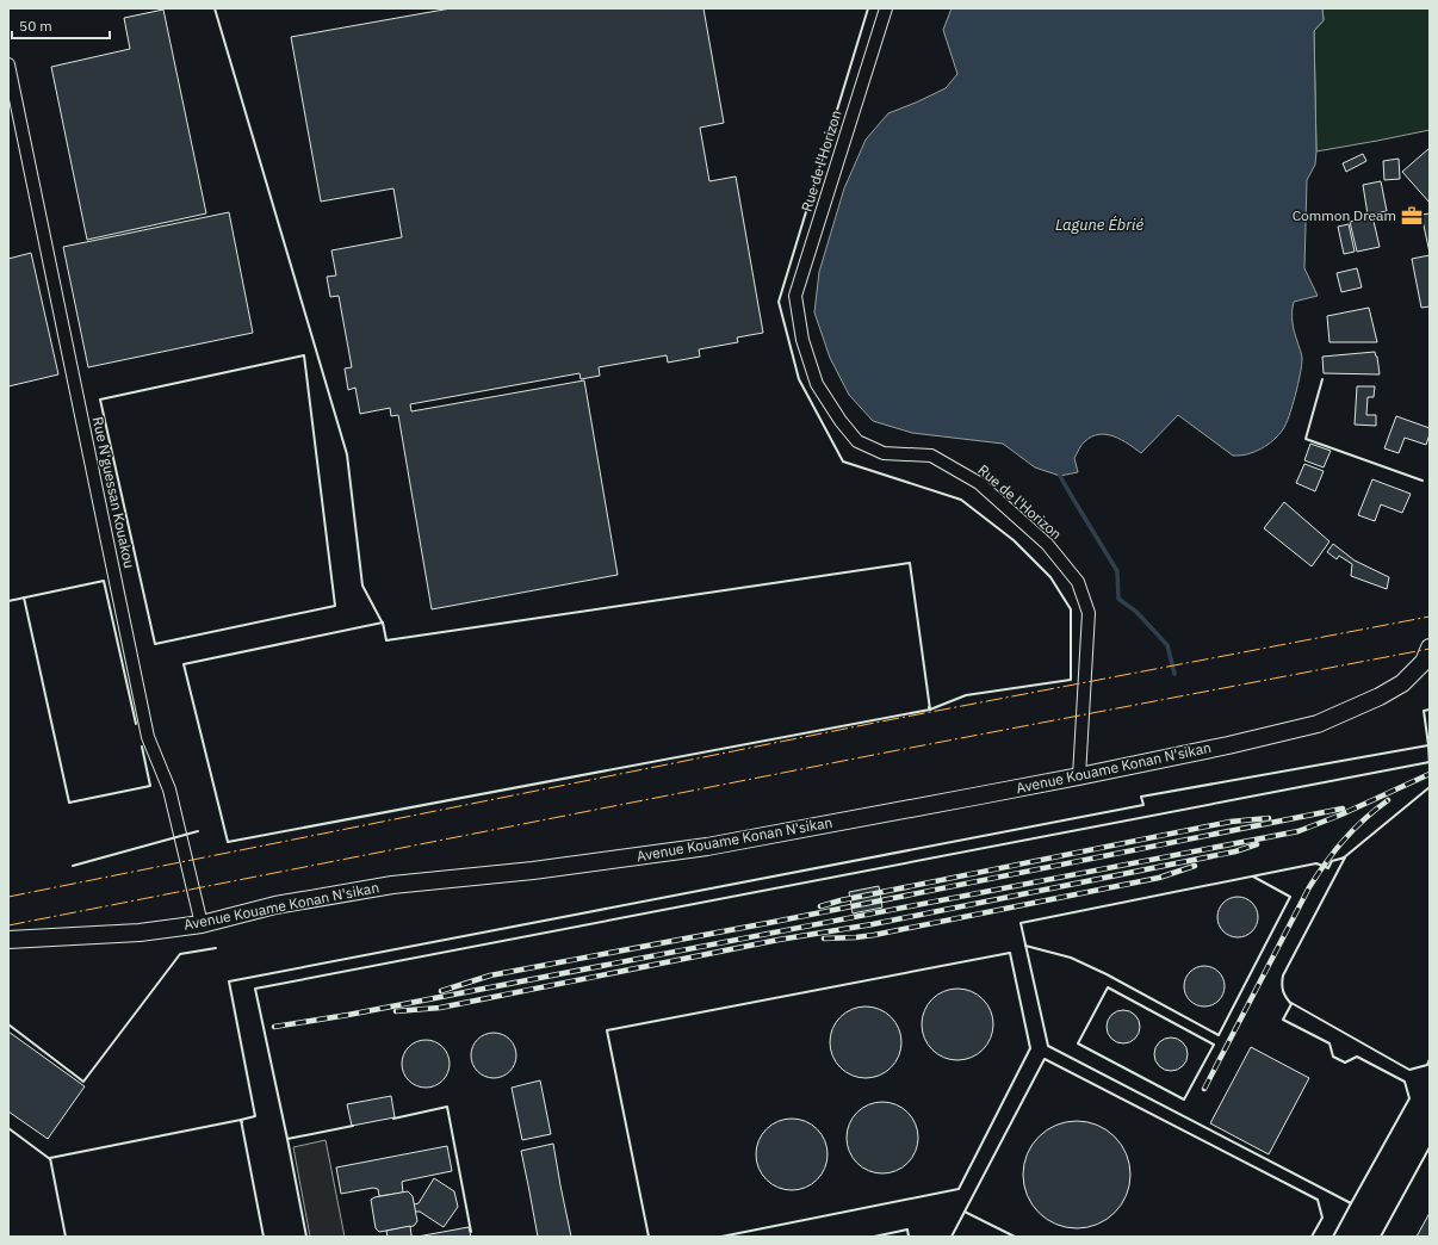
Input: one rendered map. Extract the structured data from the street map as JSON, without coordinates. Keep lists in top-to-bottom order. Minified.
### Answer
{"streets":{"street":["Rue de l'Horizon","Rue N'guessan Kouakou","Avenue Kouame Konan N'sikan"]},"crossings":[["Rue de l'Horizon","Avenue Kouame Konan N'sikan"],["Rue N'guessan Kouakou","Avenue Kouame Konan N'sikan"]],"water":["Lagune Ébrié"],"places":{"office":["Common Dream"]},"scale_bar":"50 m"}
